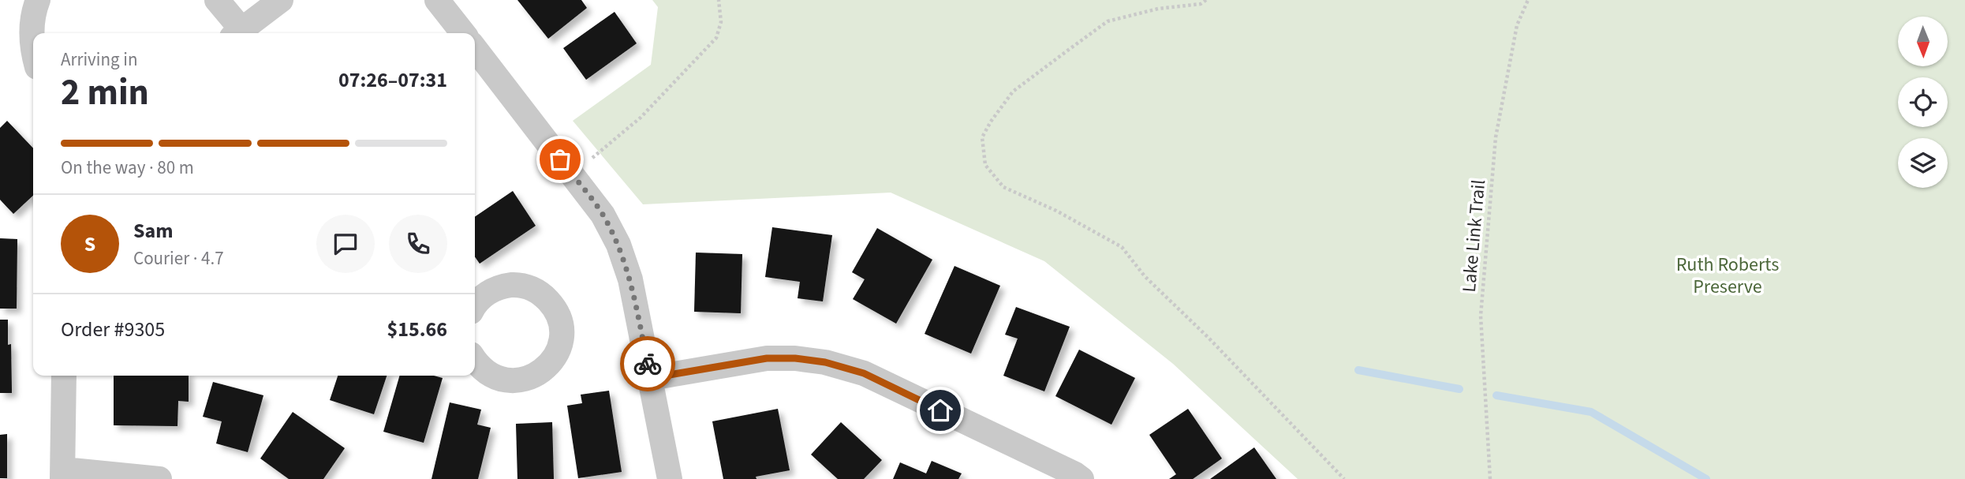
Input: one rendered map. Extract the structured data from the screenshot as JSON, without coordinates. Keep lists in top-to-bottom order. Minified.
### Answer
{"streets":{"path":["Lake Link Trail"]},"parks":["Ruth Roberts Preserve"],"north":"bottom","page":{"heading":["2 min","Arriving in","07:26–07:31"],"panel":["Sam","Courier · 4.7","Order #9305","$15.66"],"bar":"On the way · 80 m","round":"S"}}
